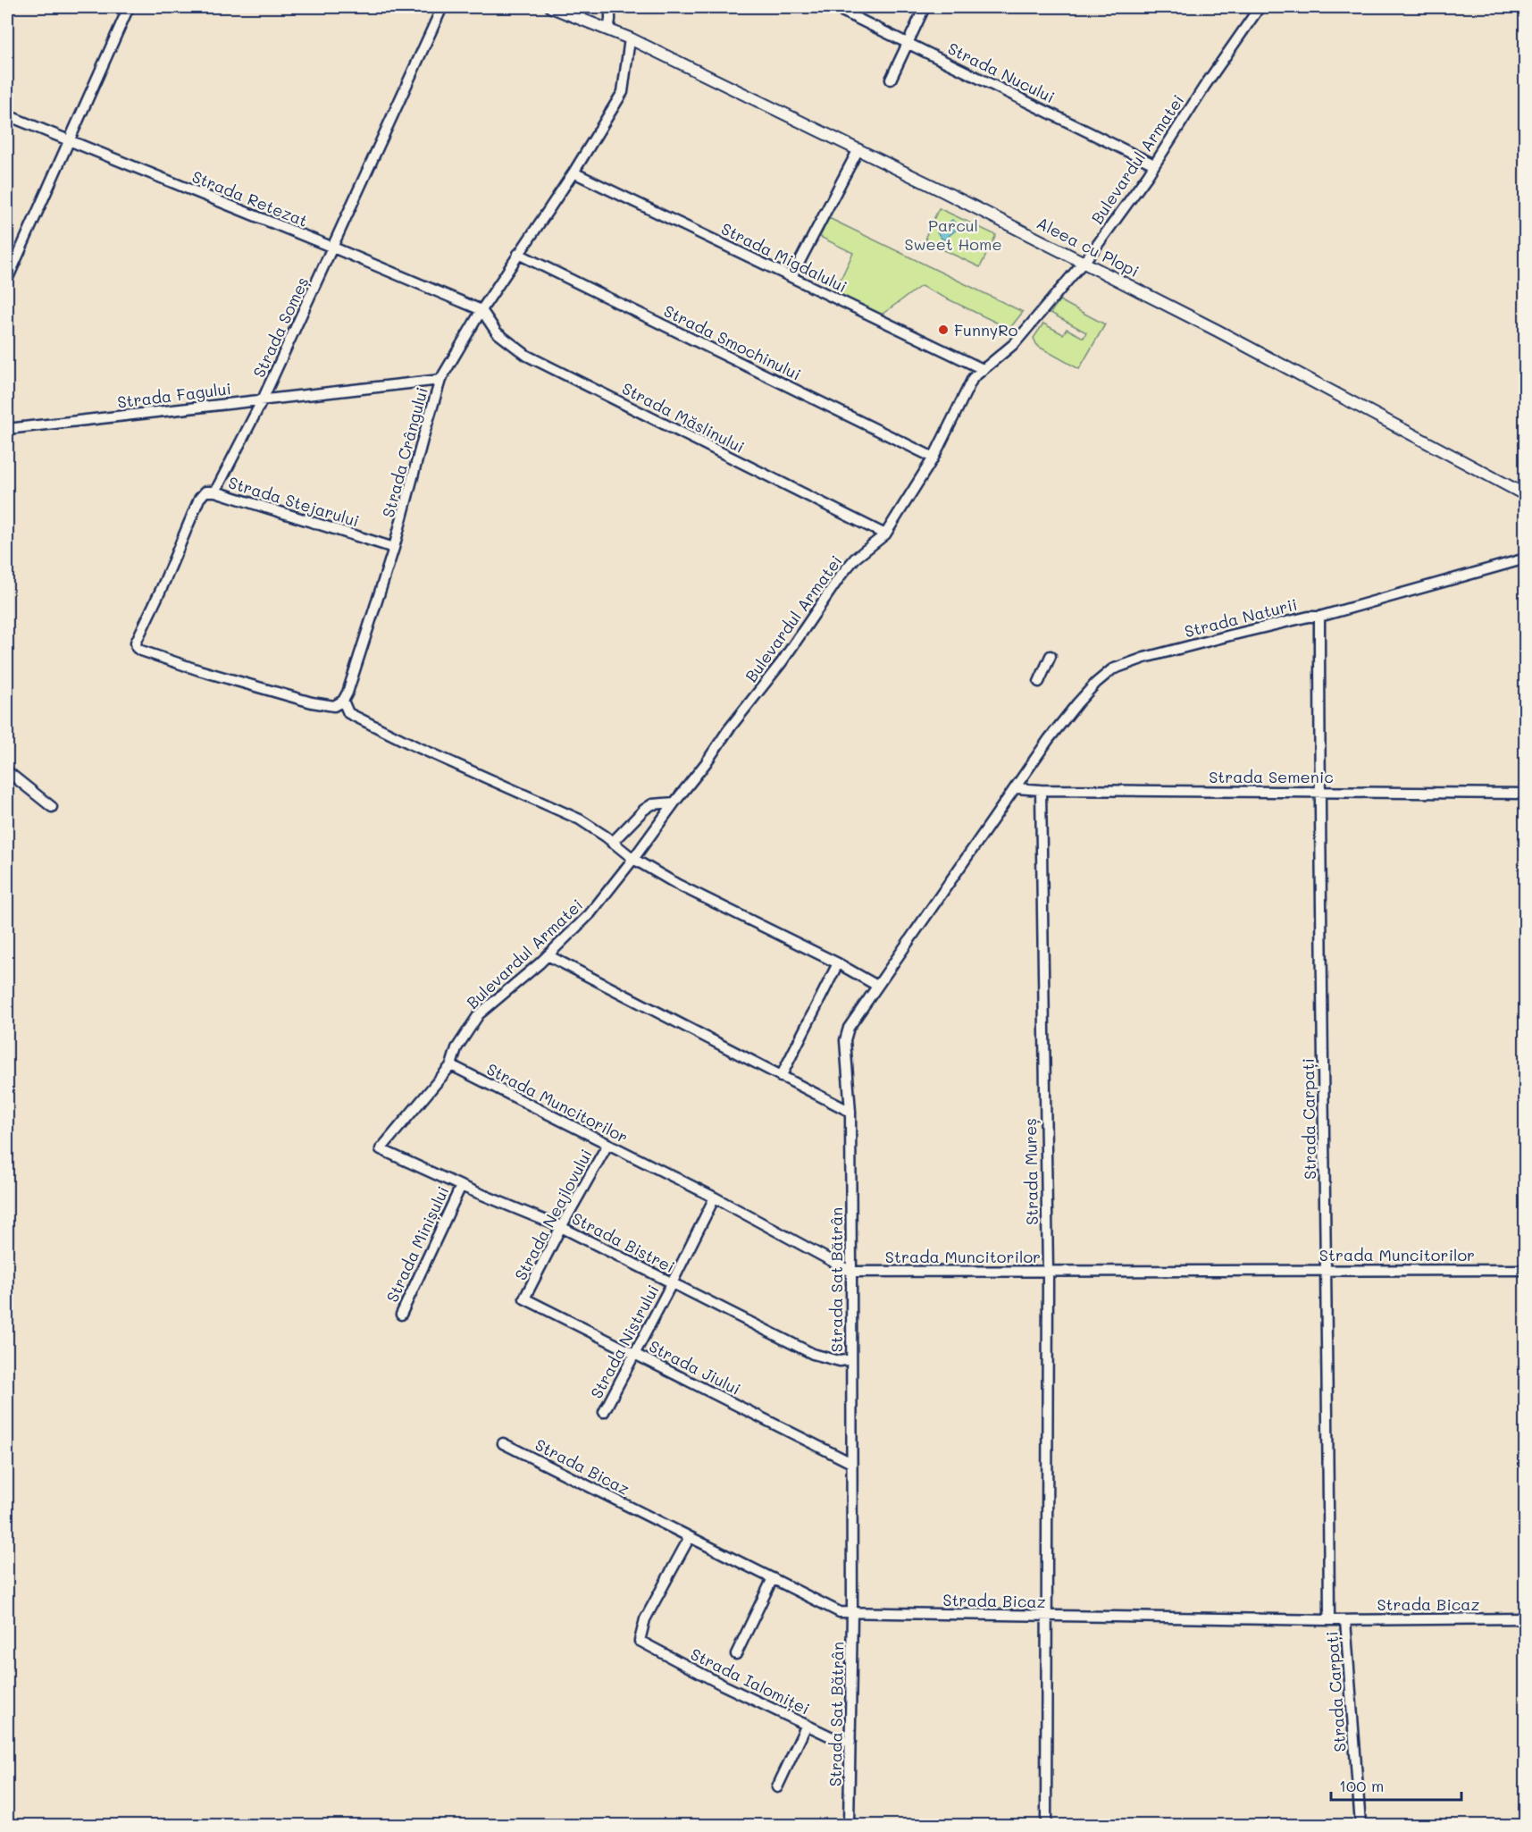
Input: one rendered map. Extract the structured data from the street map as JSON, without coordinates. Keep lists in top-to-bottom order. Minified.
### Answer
{"streets":{"street":["Strada Nucului","Bulevardul Armatei","Strada Retezat","Aleea cu Plopi","Strada Migdalului","Strada Someș","Strada Smochinului","Strada Fagului","Strada Măslinului","Strada Crângului","Strada Stejarului","Strada Naturii","Strada Semenic","Strada Muncitorilor","Strada Carpați","Strada Mureș","Strada Neajlovului","Strada Bistrei","Strada Minișului","Strada Sat Bătrân","Strada Nistrului","Strada Jiului","Strada Bicaz","Strada Ialomiței"]},"crossings":[["Strada Nucului","Bulevardul Armatei"],["Bulevardul Armatei","Aleea cu Plopi"],["Bulevardul Armatei","Strada Migdalului"],["Bulevardul Armatei","Strada Smochinului"],["Bulevardul Armatei","Strada Măslinului"],["Bulevardul Armatei","Strada Muncitorilor"],["Bulevardul Armatei","Strada Bistrei"],["Strada Retezat","Strada Someș"],["Strada Retezat","Strada Măslinului"],["Strada Retezat","Strada Crângului"],["Aleea cu Plopi","Strada Crângului"],["Strada Migdalului","Strada Crângului"],["Strada Someș","Strada Fagului"],["Strada Someș","Strada Crângului"],["Strada Someș","Strada Stejarului"],["Strada Smochinului","Strada Crângului"],["Strada Fagului","Strada Crângului"],["Strada Măslinului","Strada Crângului"],["Strada Crângului","Strada Stejarului"],["Strada Naturii","Strada Semenic"],["Strada Naturii","Strada Carpați"],["Strada Naturii","Strada Sat Bătrân"],["Strada Semenic","Strada Carpați"],["Strada Semenic","Strada Mureș"],["Strada Semenic","Strada Sat Bătrân"],["Strada Muncitorilor","Strada Carpați"],["Strada Muncitorilor","Strada Mureș"],["Strada Muncitorilor","Strada Neajlovului"],["Strada Muncitorilor","Strada Sat Bătrân"],["Strada Muncitorilor","Strada Nistrului"],["Strada Carpați","Strada Bicaz"],["Strada Mureș","Strada Bicaz"],["Strada Neajlovului","Strada Bistrei"],["Strada Neajlovului","Strada Jiului"],["Strada Bistrei","Strada Minișului"],["Strada Bistrei","Strada Sat Bătrân"],["Strada Bistrei","Strada Nistrului"],["Strada Sat Bătrân","Strada Jiului"],["Strada Sat Bătrân","Strada Bicaz"],["Strada Sat Bătrân","Strada Ialomiței"],["Strada Nistrului","Strada Jiului"],["Strada Bicaz","Strada Ialomiței"]],"parks":["Parcul Sweet Home"],"places":["FunnyRo"],"scale_bar":"100 m"}
